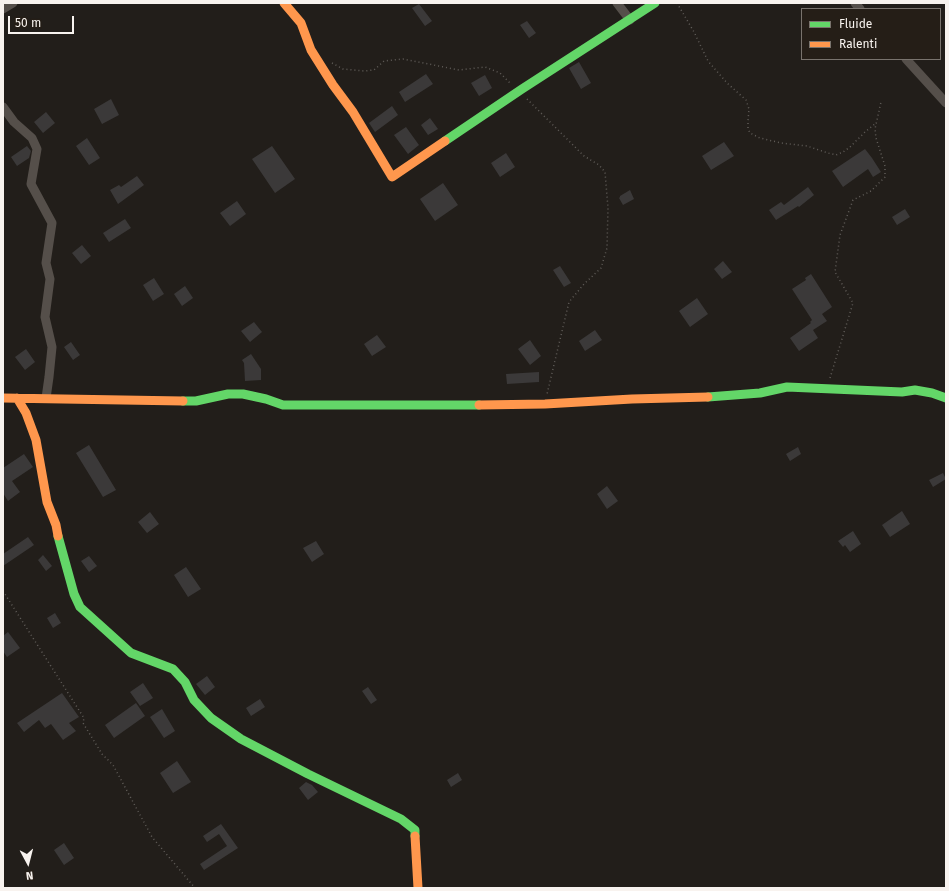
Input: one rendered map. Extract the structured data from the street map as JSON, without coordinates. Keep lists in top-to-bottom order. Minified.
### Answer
{"legend":["Fluide","Ralenti"],"scale_bar":"50 m","north":"bottom"}
